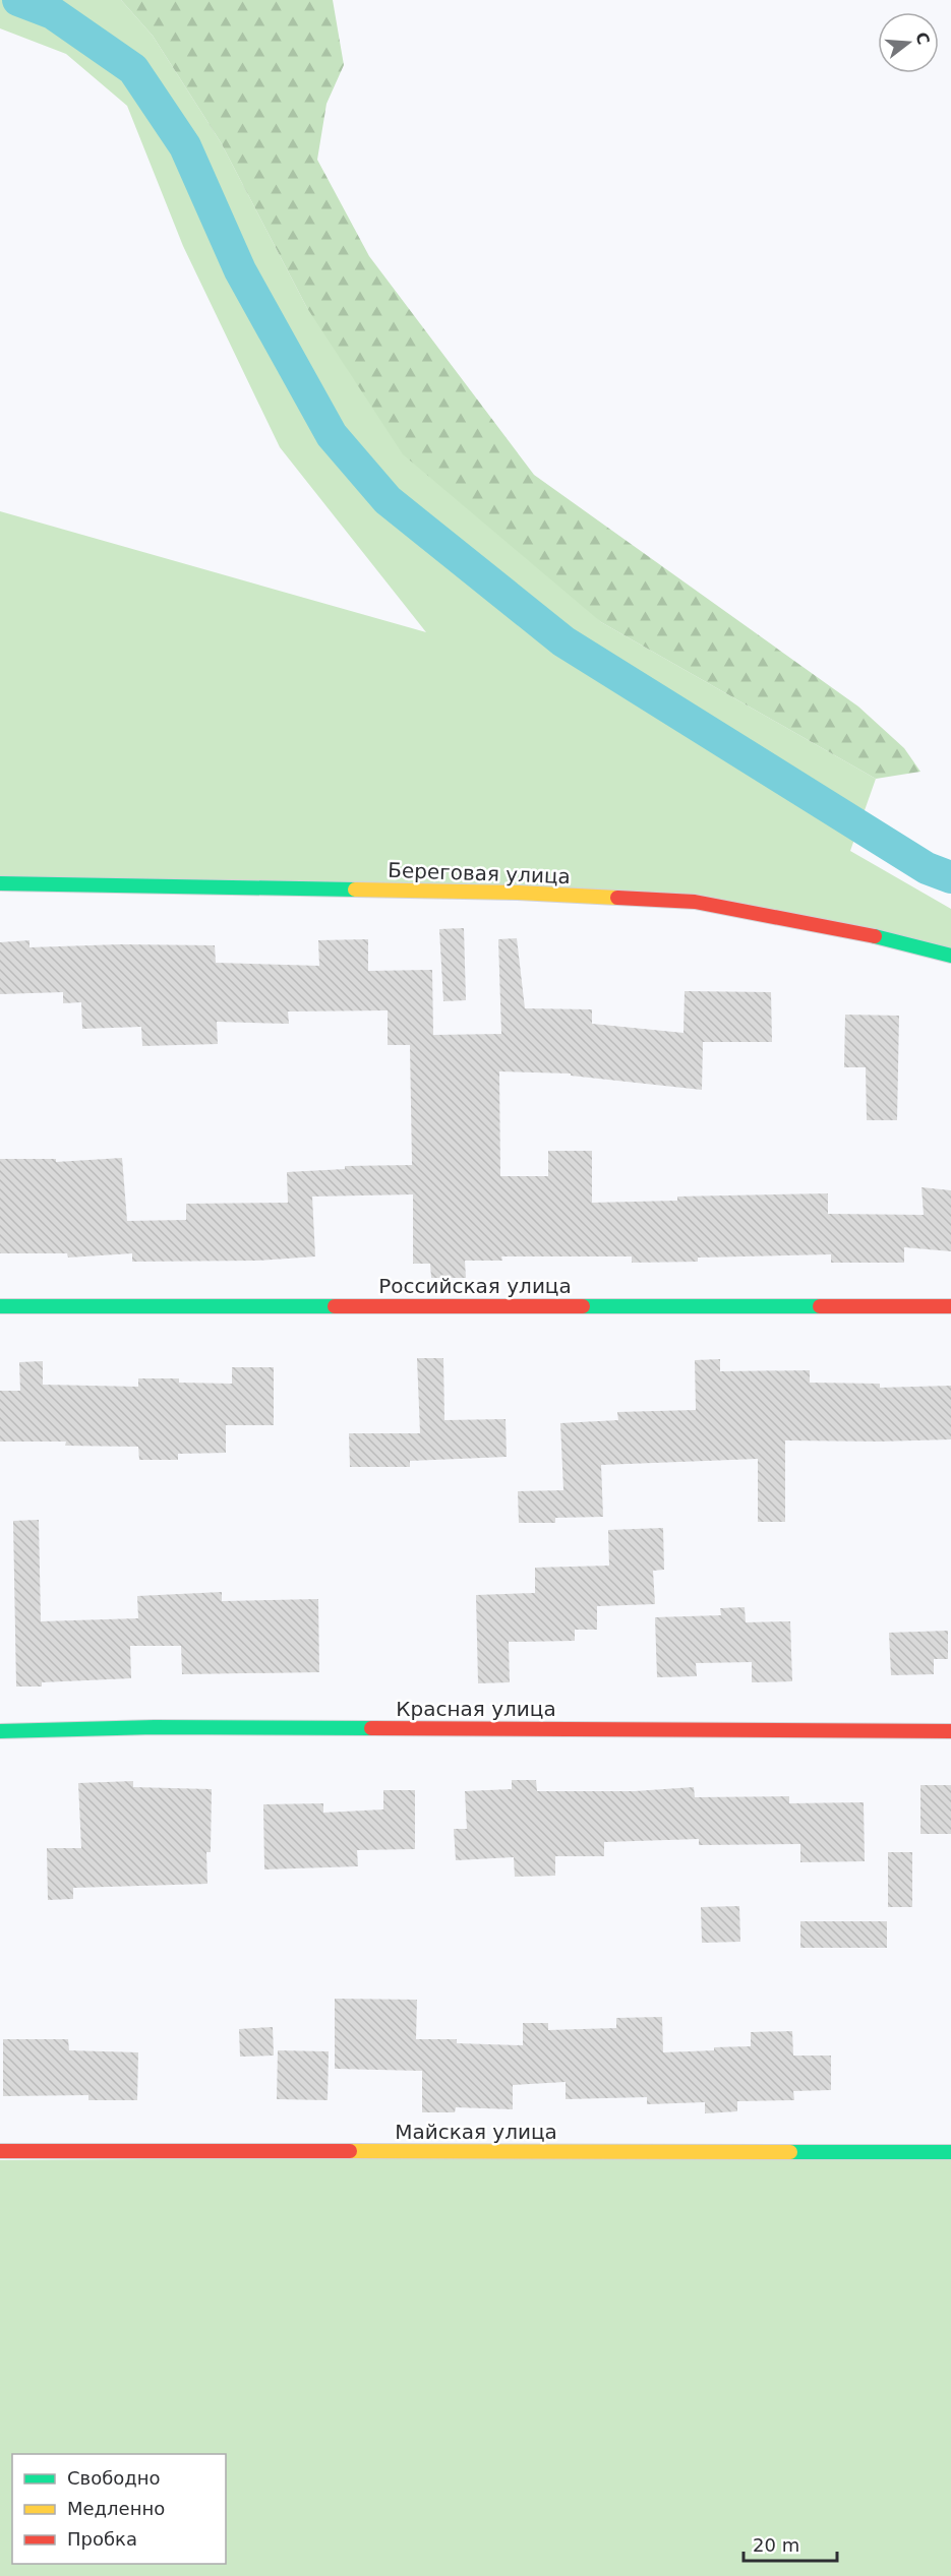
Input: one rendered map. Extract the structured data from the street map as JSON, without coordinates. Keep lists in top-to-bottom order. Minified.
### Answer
{"streets":{"street":["Береговая улица","Российская улица","Красная улица","Майская улица"]},"legend":["Свободно","Медленно","Пробка"],"scale_bar":"20 m","north":"right"}
